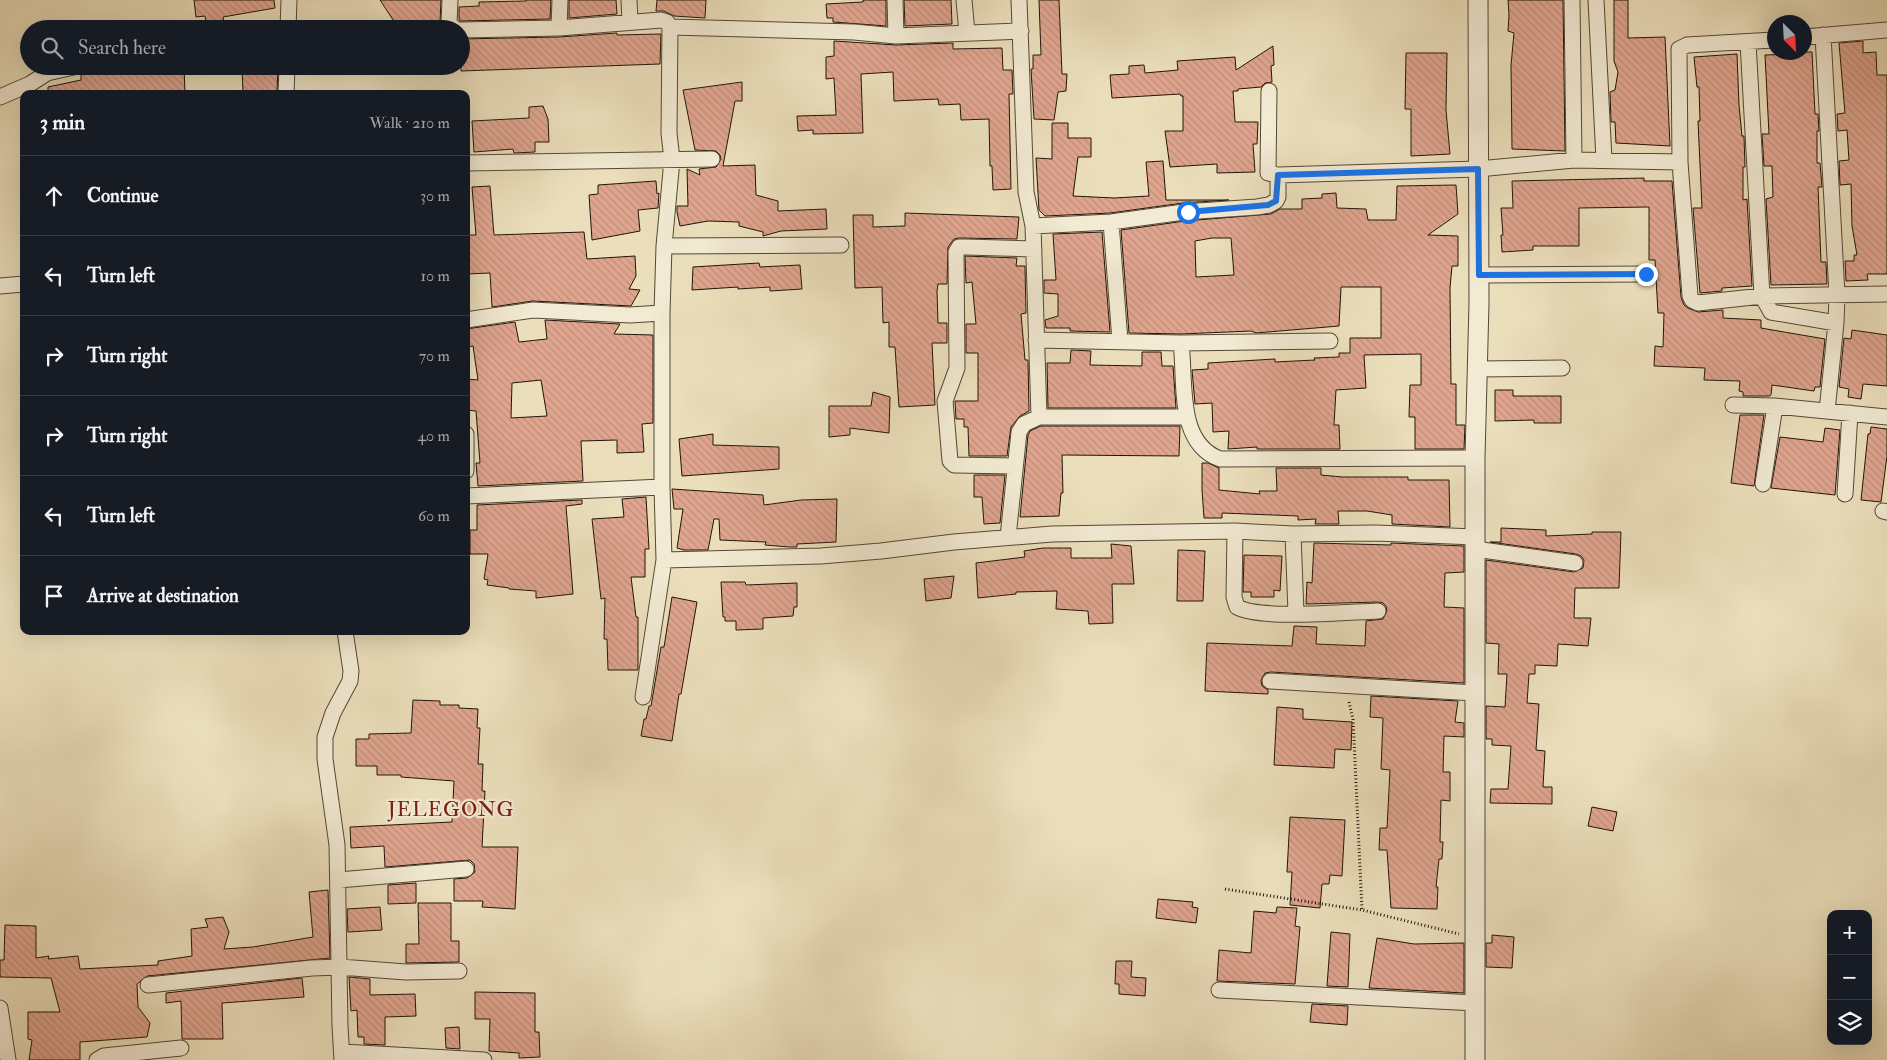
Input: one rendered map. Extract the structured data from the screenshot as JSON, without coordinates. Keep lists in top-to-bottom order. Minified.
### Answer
{"districts":["JELEGONG"],"north":"bottom right","page":{"search":"Search here","heading":["3 min","Walk · 210 m"],"list":[["Continue","30 m"],["Turn left","10 m"],["Turn right","70 m"],["Turn right","40 m"],["Turn left","60 m"],"Arrive at destination"],"map_buttons":["+","−"]}}
